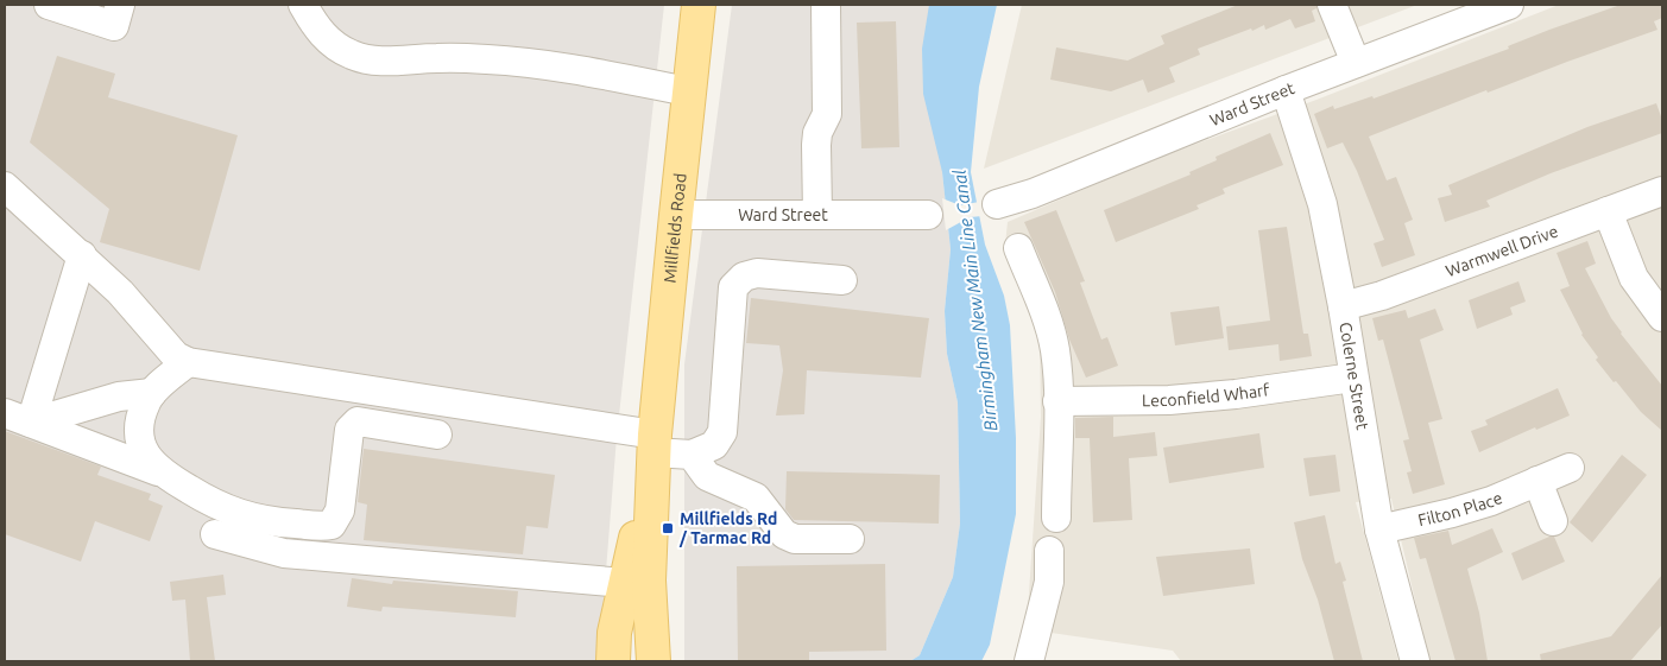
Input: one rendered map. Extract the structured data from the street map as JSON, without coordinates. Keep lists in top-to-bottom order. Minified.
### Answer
{"streets":{"main road":["Millfields Road"],"street":["Ward Street","Warmwell Drive","Colerne Street","Leconfield Wharf","Filton Place"]},"crossings":[["Ward Street","Millfields Road"],["Ward Street","Colerne Street"],["Warmwell Drive","Colerne Street"],["Colerne Street","Leconfield Wharf"],["Colerne Street","Filton Place"]],"water":["Birmingham New Main Line Canal"],"places":{"transit":["Millfields Rd / Tarmac Rd"]}}
